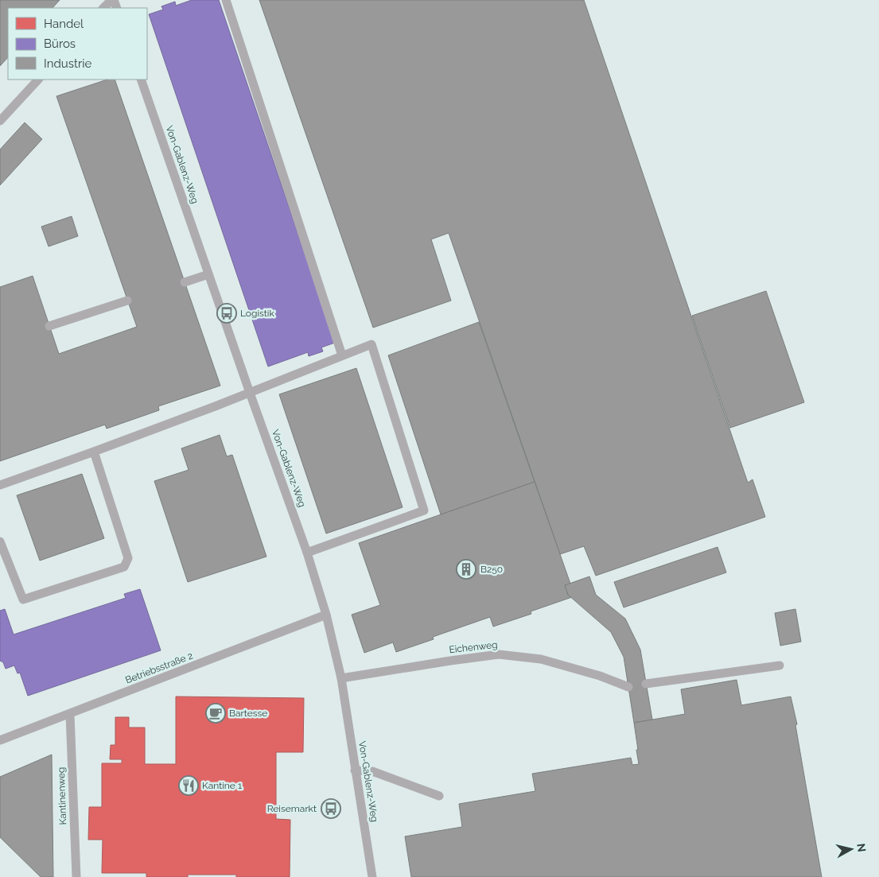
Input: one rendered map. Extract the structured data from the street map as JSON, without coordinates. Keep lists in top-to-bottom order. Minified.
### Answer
{"streets":{"lane":["Von-Gablenz-Weg","Eichenweg","Betriebsstraße 2","Kantinenweg"]},"crossings":[["Von-Gablenz-Weg","Eichenweg"],["Von-Gablenz-Weg","Betriebsstraße 2"],["Betriebsstraße 2","Kantinenweg"]],"places":{"bus stop":["Logistik","Reisemarkt"],"building":["B250"],"cafe":["Bartesse"],"restaurant":["Kantine 1"]},"legend":["Handel","Büros","Industrie"],"north":"right"}
